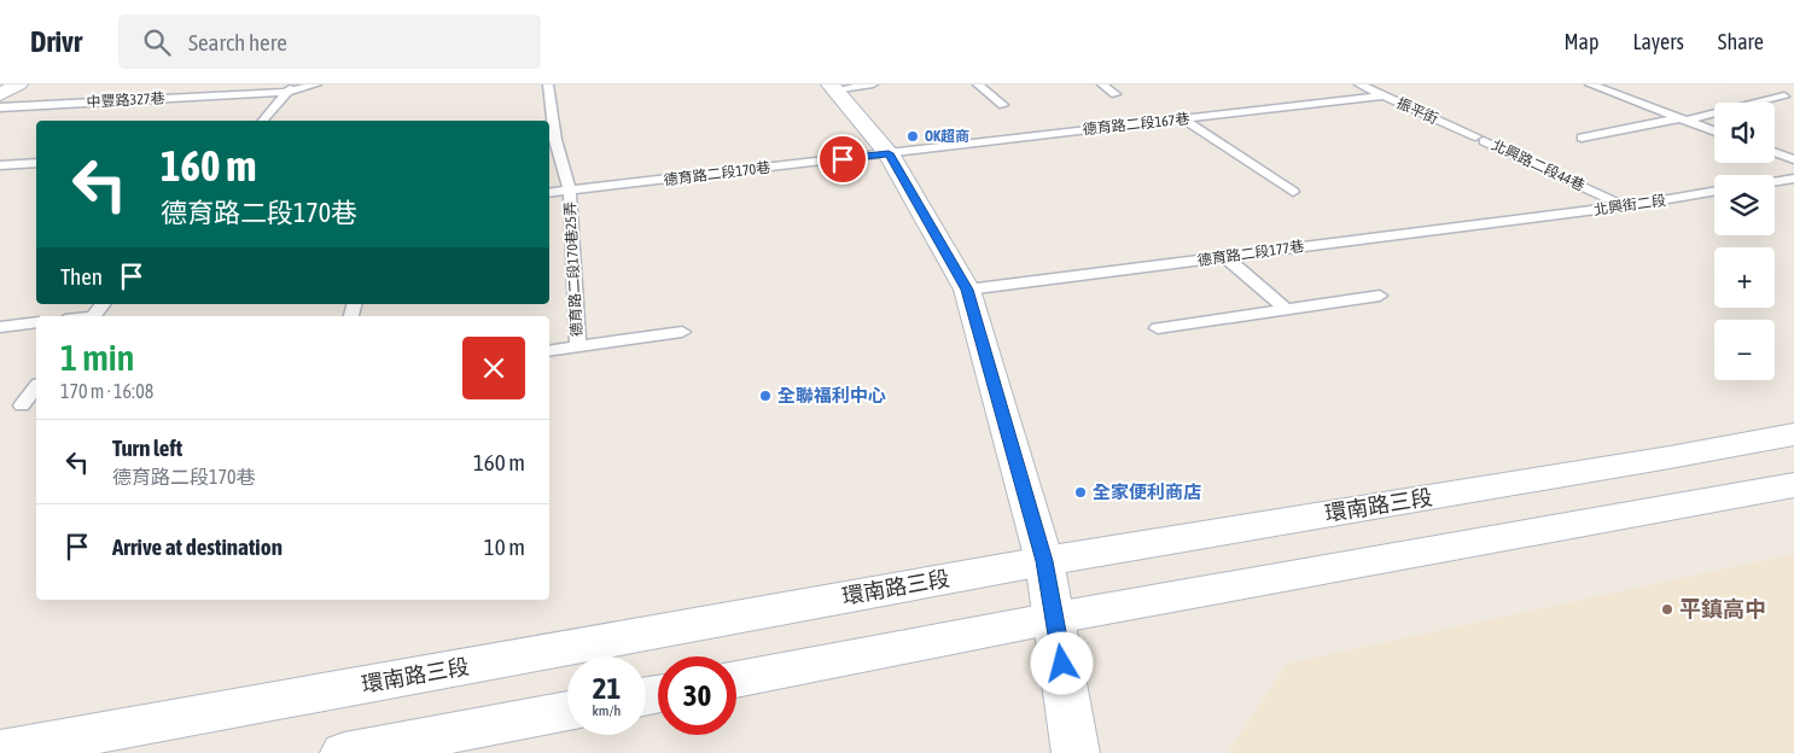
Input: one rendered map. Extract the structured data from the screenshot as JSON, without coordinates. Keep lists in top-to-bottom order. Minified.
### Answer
{"streets":{"main road":["環南路三段"],"lane":["中豐路327巷","振平街","德育路二段167巷","北興路二段44巷","德育路二段170巷","北興街二段","德育路二段177巷","德育路二段170巷25弄"]},"crossings":[["振平街","德育路二段167巷"],["振平街","北興路二段44巷"],["德育路二段167巷","德育路二段170巷"],["北興路二段44巷","北興街二段"],["德育路二段170巷","德育路二段170巷25弄"],["北興街二段","德育路二段177巷"]],"places":["OK超商","全聯福利中心","全家便利商店","平鎮高中"],"page":{"header":"Drivr","search":"Search here","nav":["Map","Layers","Share"],"map_buttons":["+","−"],"turn":["160 m","德育路二段170巷"],"then":"Then","heading":["1 min","170 m · 16:08"],"list":[{"name":"Turn left","note":"德育路二段170巷","value":"160 m"},{"name":"Arrive at destination","value":"10 m"}],"speed":"21 km/h","limit":"30"}}
